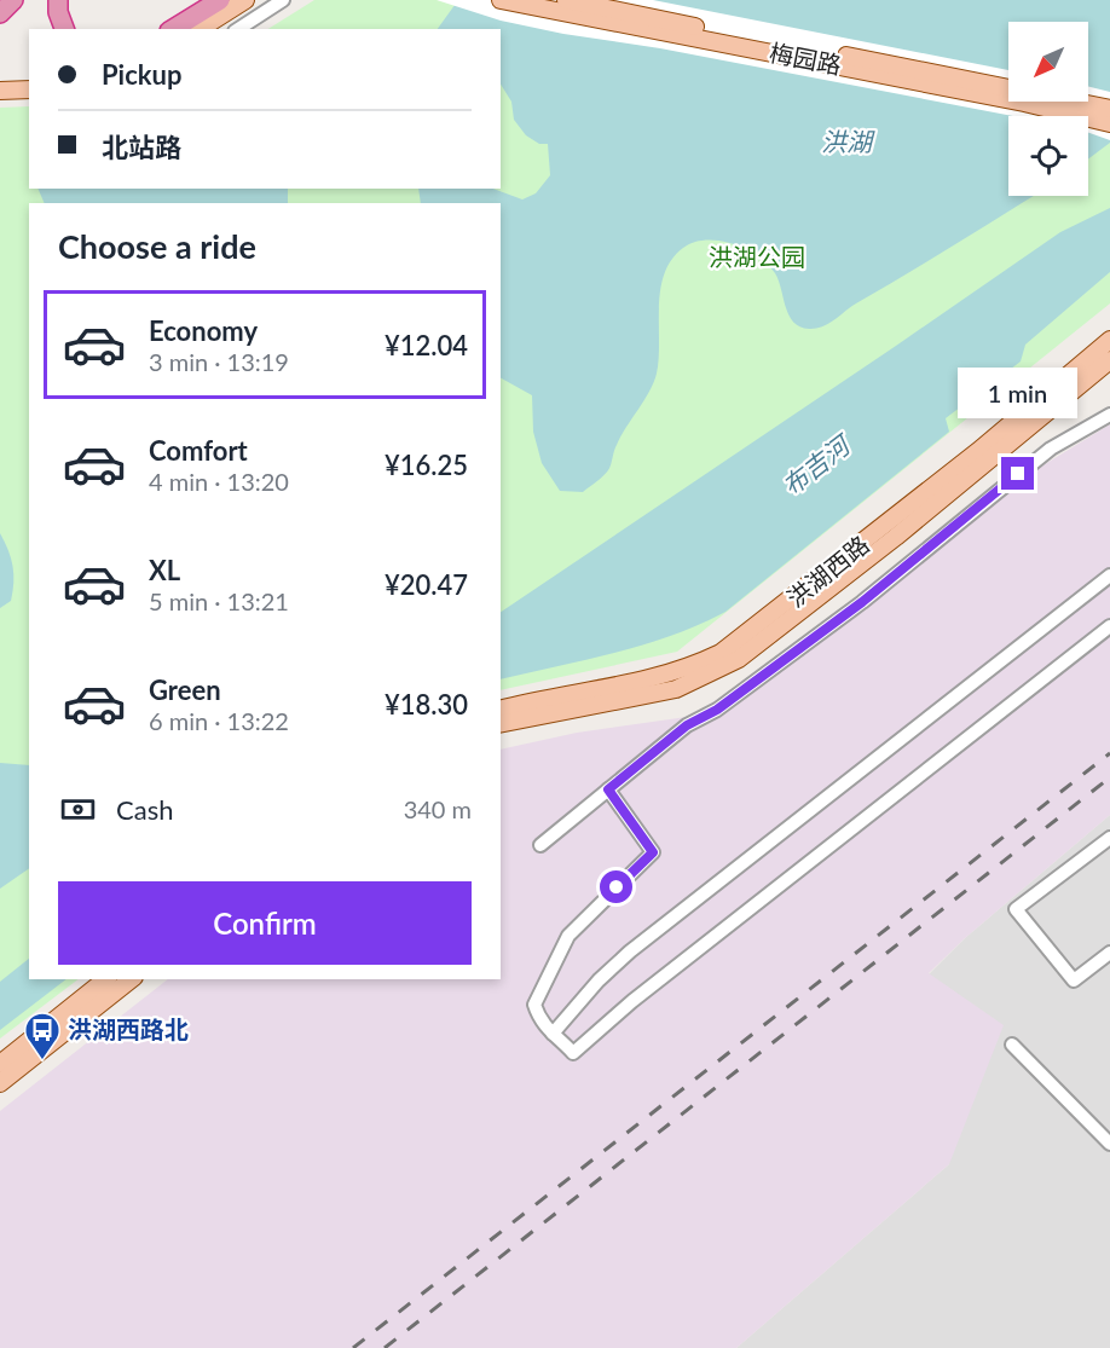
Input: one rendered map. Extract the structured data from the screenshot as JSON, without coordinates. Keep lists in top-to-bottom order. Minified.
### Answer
{"streets":{"main road":["梅园路","洪湖西路"]},"water":["洪湖","布吉河"],"parks":["洪湖公园"],"places":{"bus stop":["洪湖西路北"]},"north":"bottom left","page":{"banner":["Pickup","北站路"],"heading":"Choose a ride","list":[{"name":"Economy","note":"3 min · 13:19","value":"¥12.04"},{"name":"Comfort","note":"4 min · 13:20","value":"¥16.25"},{"name":"XL","note":"5 min · 13:21","value":"¥20.47"},{"name":"Green","note":"6 min · 13:22","value":"¥18.30"}],"bubble":"1 min","pay":["Cash","340 m"],"buttons":"Confirm"}}
